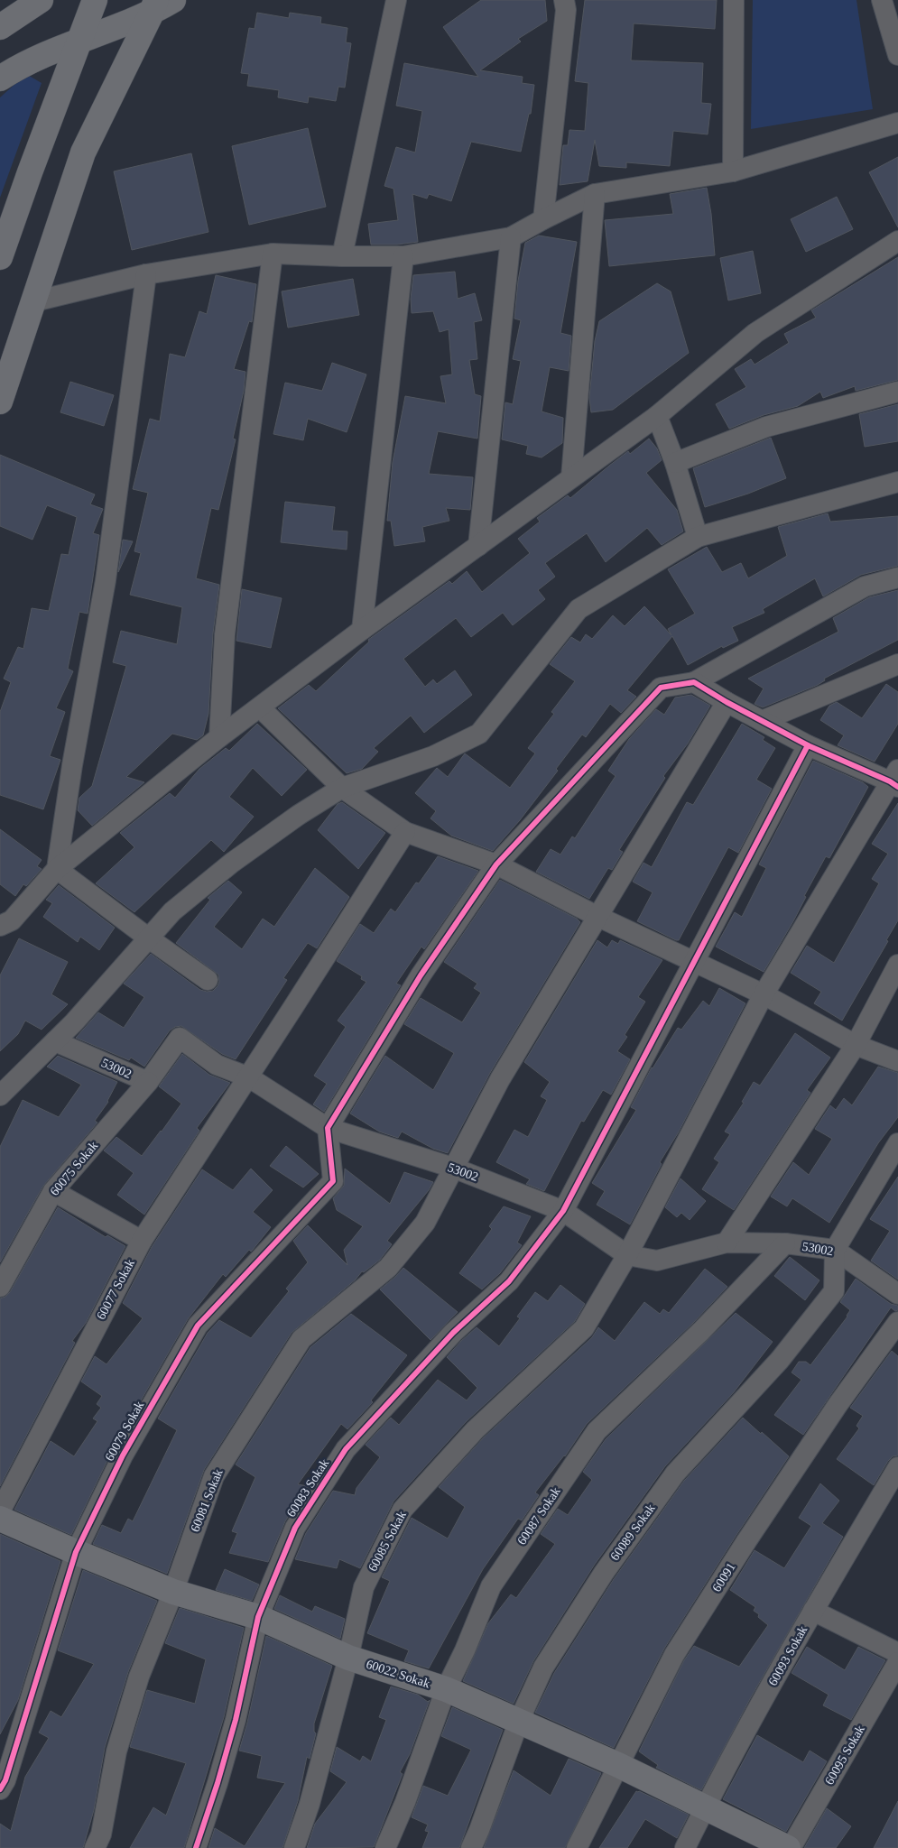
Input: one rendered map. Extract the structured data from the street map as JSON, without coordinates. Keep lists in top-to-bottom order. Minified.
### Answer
{"streets":{"street":["53002","60075 Sokak","60077 Sokak","60079 Sokak","60083 Sokak","60081 Sokak","60087 Sokak","60089 Sokak","60085 Sokak","60091","60093 Sokak","60022 Sokak","60095 Sokak"]},"crossings":[["53002","60075 Sokak"],["53002","60077 Sokak"],["53002","60079 Sokak"],["53002","60083 Sokak"],["53002","60081 Sokak"],["53002","60087 Sokak"],["53002","60089 Sokak"],["53002","60085 Sokak"],["60079 Sokak","60022 Sokak"],["60083 Sokak","60022 Sokak"],["60081 Sokak","60022 Sokak"],["60087 Sokak","60022 Sokak"],["60089 Sokak","60022 Sokak"],["60085 Sokak","60022 Sokak"],["60091","60022 Sokak"],["60093 Sokak","60022 Sokak"],["60022 Sokak","60095 Sokak"]]}
